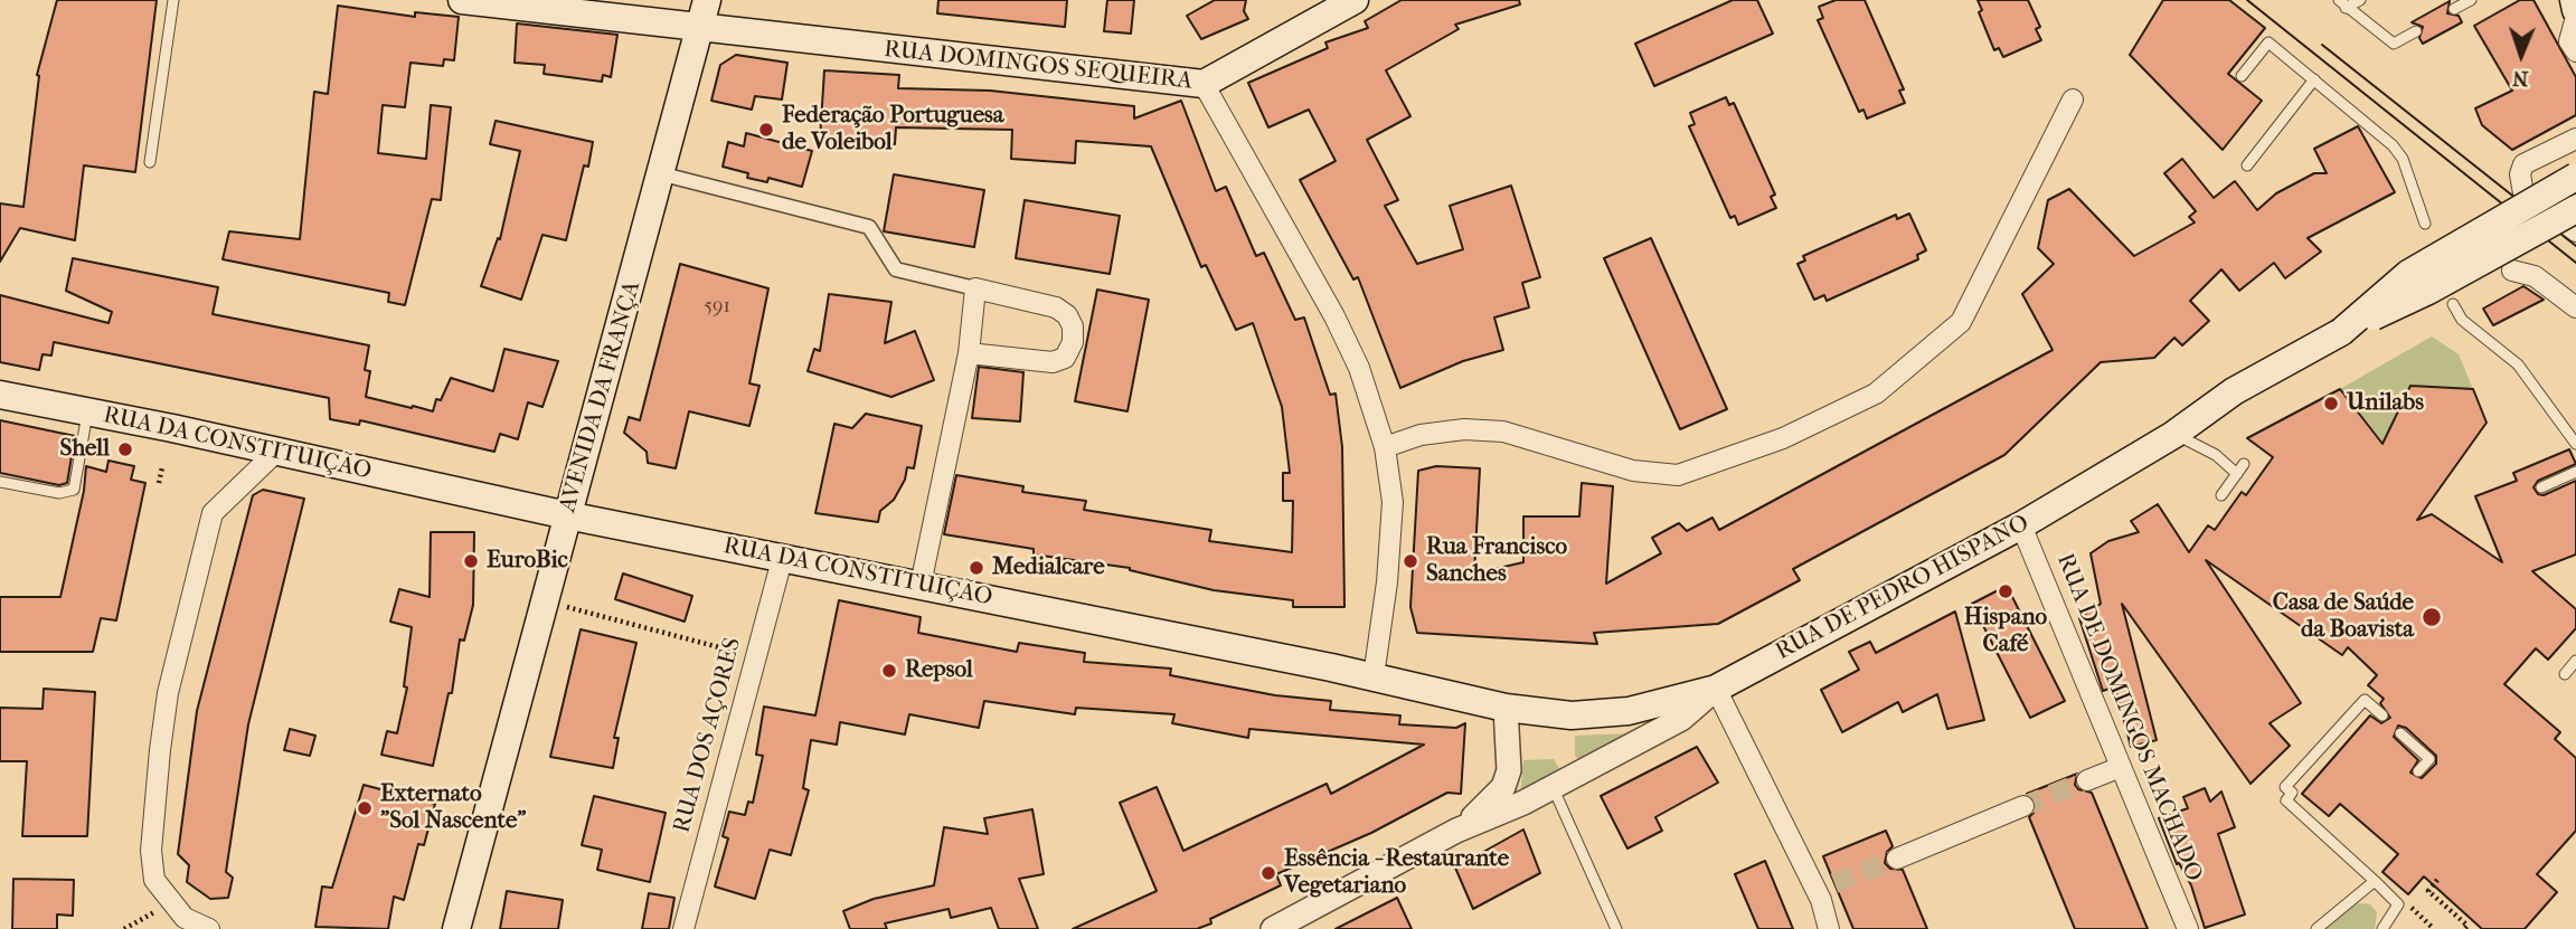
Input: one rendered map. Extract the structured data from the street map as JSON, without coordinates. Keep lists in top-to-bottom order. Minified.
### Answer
{"streets":{"main road":["RUA DOMINGOS SEQUEIRA","AVENIDA DA FRANÇA","RUA DA CONSTITUIÇÃO","RUA DE PEDRO HISPANO"],"street":["RUA DE DOMINGOS MACHADO","RUA DOS AÇORES"]},"crossings":[["RUA DOMINGOS SEQUEIRA","AVENIDA DA FRANÇA"],["AVENIDA DA FRANÇA","RUA DA CONSTITUIÇÃO"],["RUA DA CONSTITUIÇÃO","RUA DE PEDRO HISPANO"],["RUA DA CONSTITUIÇÃO","RUA DOS AÇORES"],["RUA DE PEDRO HISPANO","RUA DE DOMINGOS MACHADO"]],"places":["Federação Portuguesa de Voleibol","Unilabs","Shell","EuroBic","Rua Francisco Sanches","Medialcare","Hispano Café","Casa de Saúde da Boavista","Repsol","Externato \"Sol Nascente\"","Essência - Restaurante Vegetariano"],"house_numbers":["591"],"north":"bottom"}
